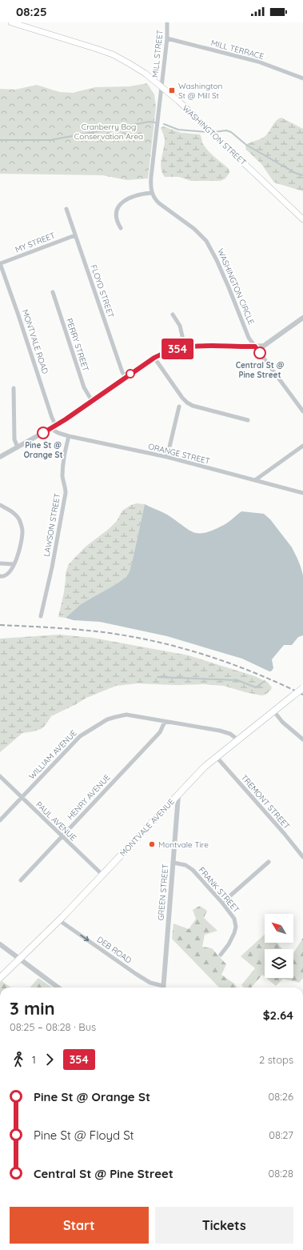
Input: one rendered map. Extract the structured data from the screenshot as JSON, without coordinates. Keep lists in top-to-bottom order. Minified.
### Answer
{"streets":{"main road":["WASHINGTON STREET","MONTVALE AVENUE"],"street":["MILL TERRACE","MILL STREET","MY STREET","WASHINGTON CIRCLE","FLOYD STREET","MONTVALE ROAD","PERRY STREET","ORANGE STREET","LAWSON STREET","WILLIAM AVENUE","HENRY AVENUE","TREMONT STREET","PAUL AVENUE","FRANK STREET","GREEN STREET","DEB ROAD"]},"crossings":[["MILL TERRACE","MILL STREET"],["MILL STREET","WASHINGTON STREET"],["MY STREET","FLOYD STREET"],["MY STREET","MONTVALE ROAD"],["ORANGE STREET","LAWSON STREET"],["WILLIAM AVENUE","HENRY AVENUE"],["WILLIAM AVENUE","PAUL AVENUE"],["WILLIAM AVENUE","MONTVALE AVENUE"],["HENRY AVENUE","PAUL AVENUE"],["TREMONT STREET","MONTVALE AVENUE"],["PAUL AVENUE","MONTVALE AVENUE"],["MONTVALE AVENUE","GREEN STREET"],["MONTVALE AVENUE","DEB ROAD"],["FRANK STREET","GREEN STREET"]],"one_way":["DEB ROAD"],"parks":["Cranberry Bog Conservation Area"],"places":{"transit":["Washington St @ Mill St"],"other":["Central St @ Pine Street","Pine St @ Orange St","Montvale Tire"]},"lines":["bus line 354"],"north":"top left","page":{"status":"08:25","on_map":"354","heading":["3 min","08:25 – 08:28 · Bus","$2.64"],"legs":["1","354","2 stops"],"list":[{"name":"Pine St @ Orange St","value":"08:26"},{"name":"Pine St @ Floyd St","value":"08:27"},{"name":"Central St @ Pine Street","value":"08:28"}],"buttons":["Start","Tickets"]}}
